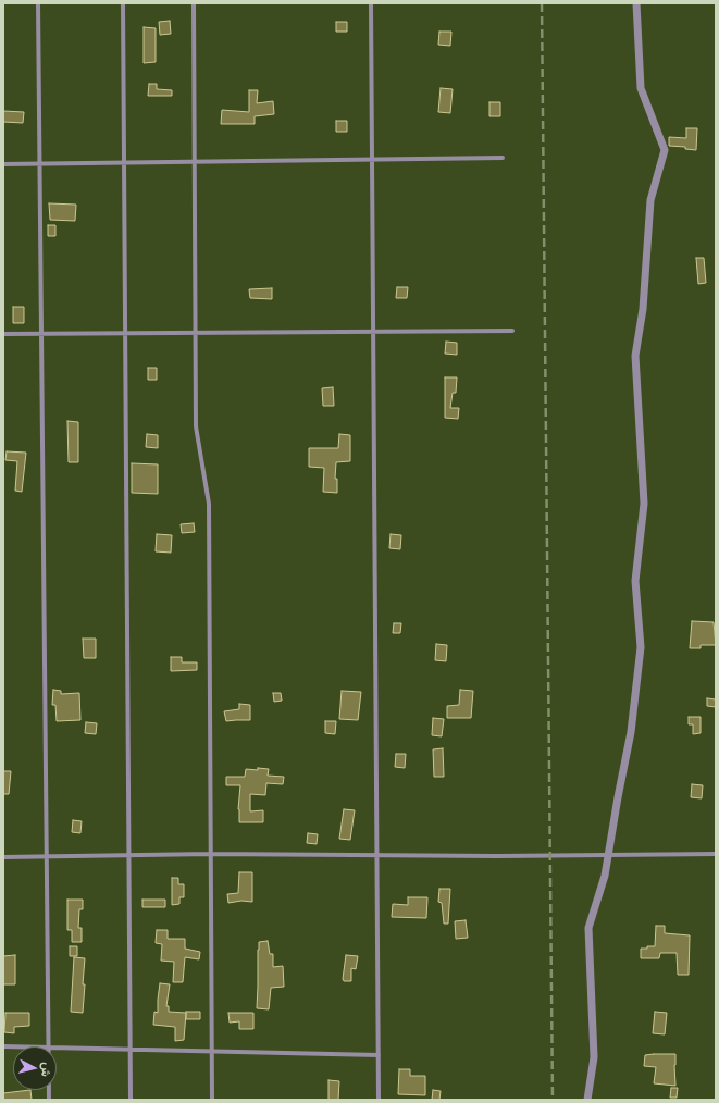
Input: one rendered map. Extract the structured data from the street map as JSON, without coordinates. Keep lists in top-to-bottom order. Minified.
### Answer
{"north":"right"}
